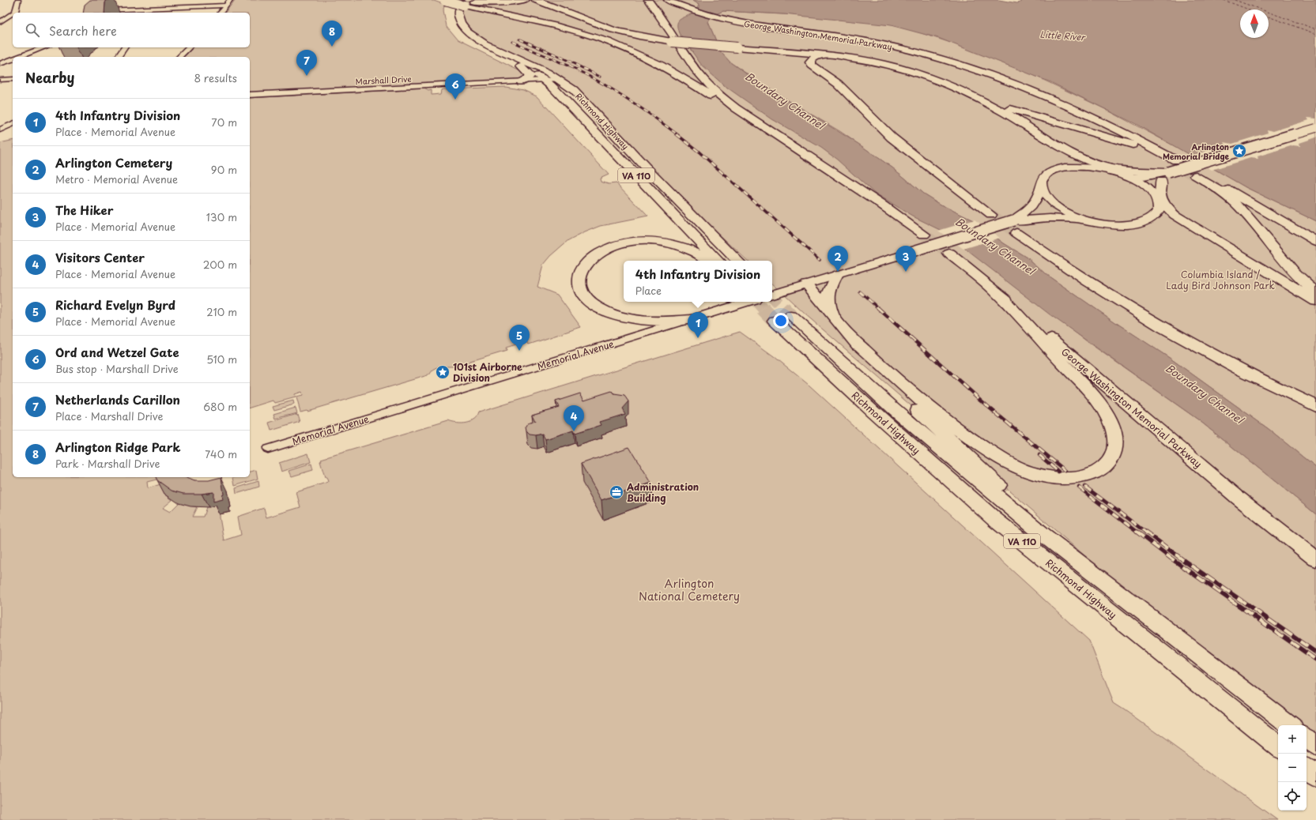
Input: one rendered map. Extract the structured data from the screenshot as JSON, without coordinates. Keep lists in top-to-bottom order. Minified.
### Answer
{"streets":{"highway":["George Washington Memorial Parkway","Richmond Highway","VA 110"],"main road":["Memorial Avenue"],"street":["Marshall Drive"]},"crossings":[["Marshall Drive","Richmond Highway"]],"water":["Little River","Boundary Channel"],"parks":["Columbia Island / Lady Bird Johnson Park","Arlington National Cemetery"],"places":{"place":["Arlington Memorial Bridge","101st Airborne Division"],"office":["Administration Building"]},"north":"top","page":{"search":"Search here","pins":["8","7","6","2","3","1","5","4"],"heading":["Nearby","8 results"],"list":[{"mark":"1","name":"4th Infantry Division","note":"Place · Memorial Avenue","value":"70 m"},{"mark":"2","name":"Arlington Cemetery","note":"Metro · Memorial Avenue","value":"90 m"},{"mark":"3","name":"The Hiker","note":"Place · Memorial Avenue","value":"130 m"},{"mark":"4","name":"Visitors Center","note":"Place · Memorial Avenue","value":"200 m"},{"mark":"5","name":"Richard Evelyn Byrd","note":"Place · Memorial Avenue","value":"210 m"},{"mark":"6","name":"Ord and Wetzel Gate","note":"Bus stop · Marshall Drive","value":"510 m"},{"mark":"7","name":"Netherlands Carillon","note":"Place · Marshall Drive","value":"680 m"},{"mark":"8","name":"Arlington Ridge Park","note":"Park · Marshall Drive","value":"740 m"}],"popup":["4th Infantry Division","Place"],"map_buttons":["+","−"]}}
